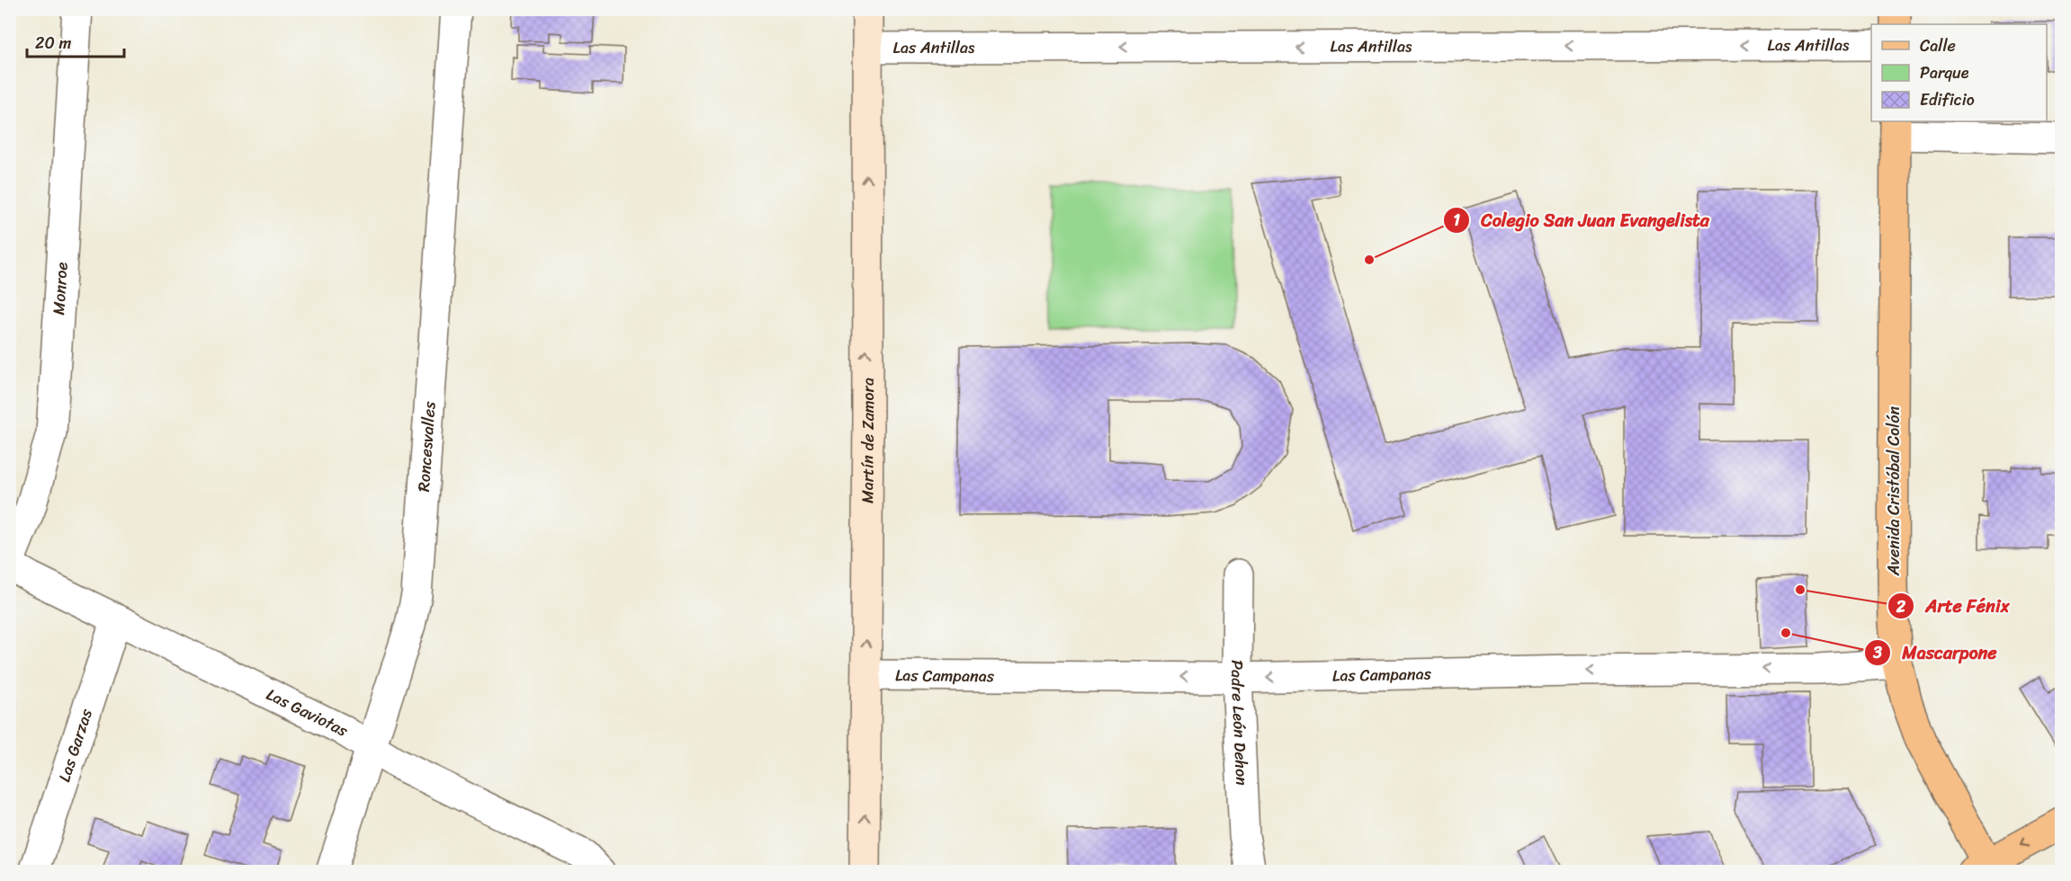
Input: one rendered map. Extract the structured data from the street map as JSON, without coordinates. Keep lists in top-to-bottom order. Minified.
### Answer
{"streets":{"main road":["Avenida Cristóbal Colón"],"street":["Las Antillas","Monroe","Martín de Zamora","Roncesvalles","Las Campanas","Las Gaviotas","Padre León Dehon","Las Garzas"]},"crossings":[["Las Antillas","Martín de Zamora"],["Monroe","Las Gaviotas"],["Martín de Zamora","Las Campanas"],["Roncesvalles","Las Gaviotas"],["Avenida Cristóbal Colón","Las Campanas"],["Las Campanas","Padre León Dehon"],["Las Gaviotas","Las Garzas"]],"one_way":["Las Antillas","Martín de Zamora","Las Campanas"],"places":["Colegio San Juan Evangelista","Arte Fénix","Mascarpone"],"legend":["Calle","Parque","Edificio"],"scale_bar":"20 m"}
